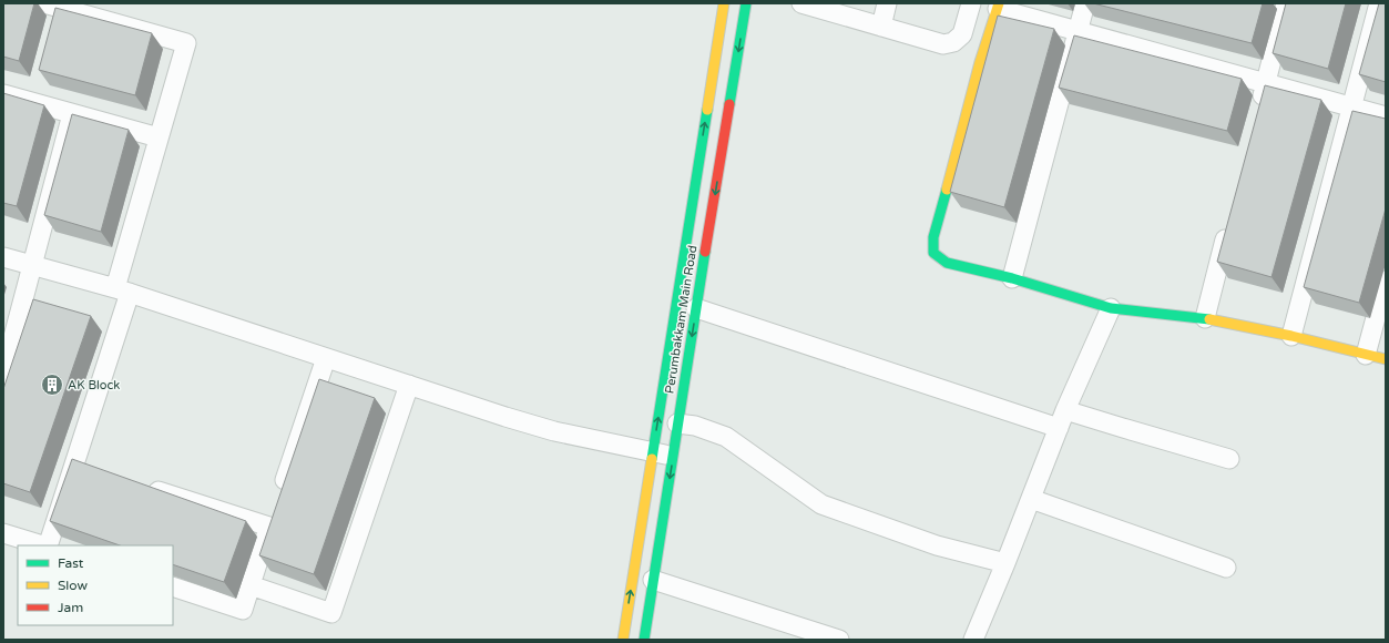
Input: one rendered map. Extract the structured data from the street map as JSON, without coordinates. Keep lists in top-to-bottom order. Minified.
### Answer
{"streets":{"street":["Perumbakkam Main Road"]},"places":{"building":["AK Block"]},"legend":["Fast","Slow","Jam"]}
